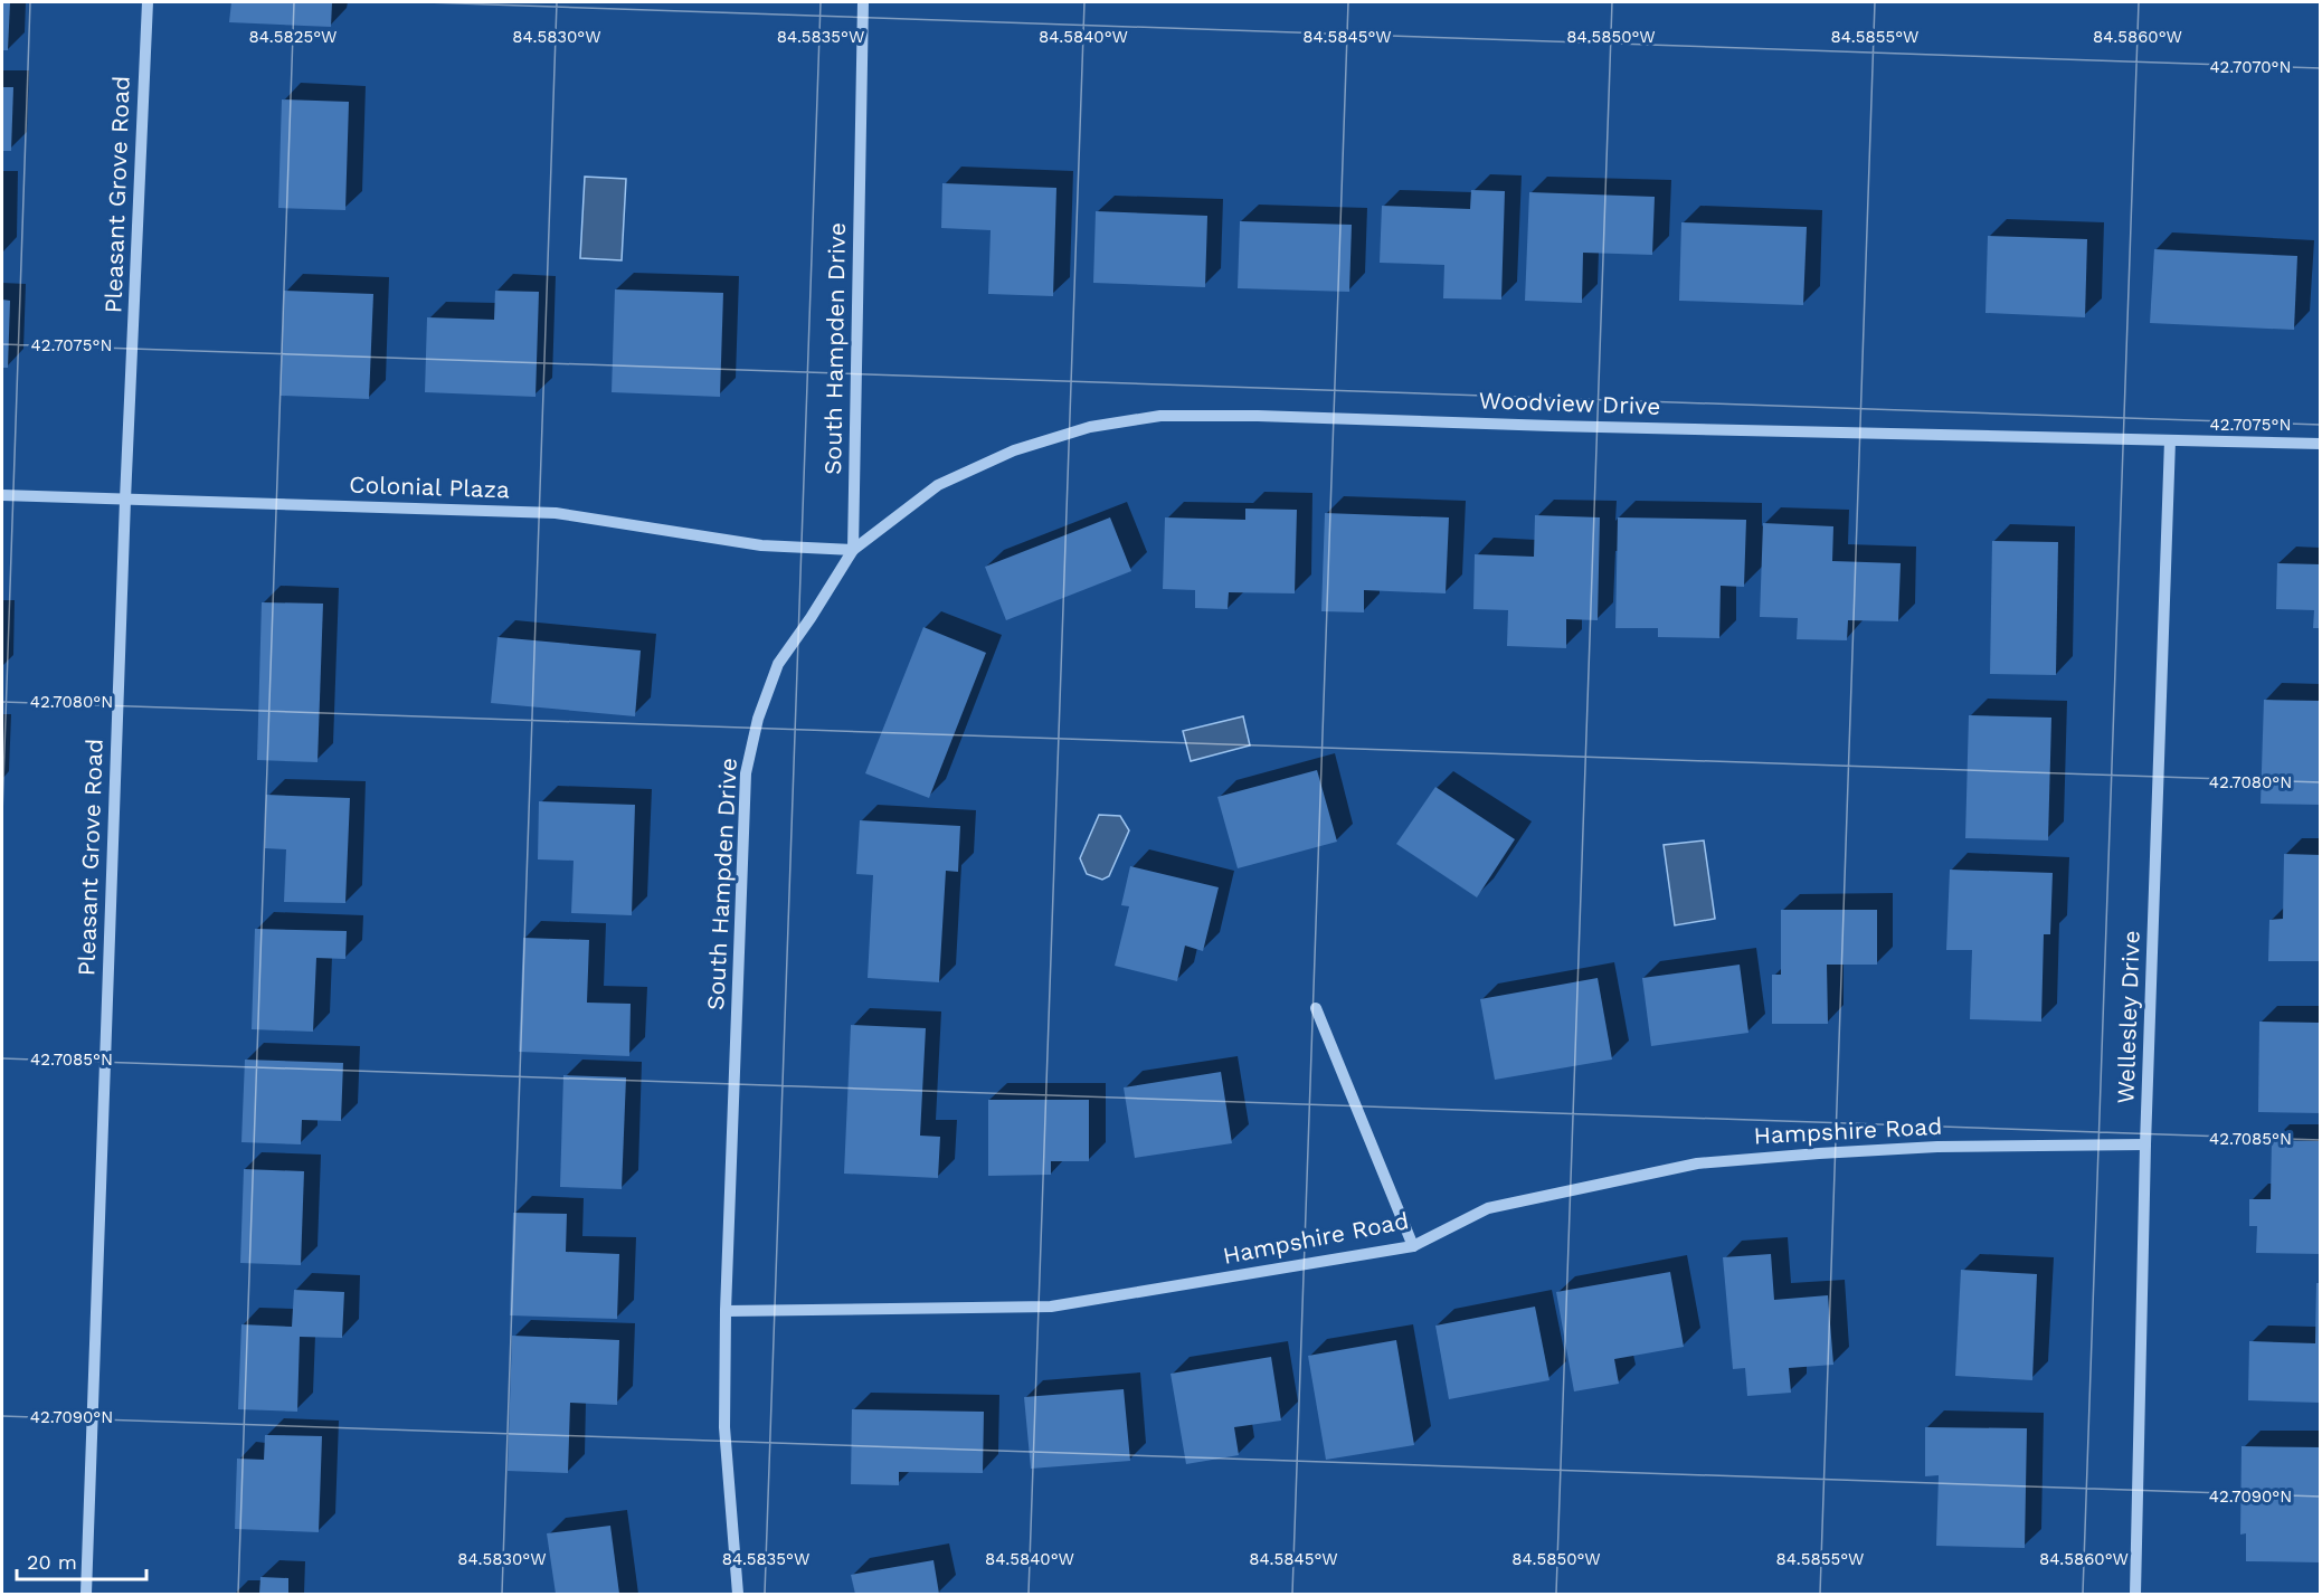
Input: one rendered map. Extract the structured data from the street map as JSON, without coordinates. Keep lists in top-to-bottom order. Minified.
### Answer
{"streets":{"street":["Pleasant Grove Road","South Hampden Drive","Woodview Drive","Colonial Plaza","Wellesley Drive","Hampshire Road"]},"crossings":[["Pleasant Grove Road","Colonial Plaza"],["South Hampden Drive","Woodview Drive"],["South Hampden Drive","Colonial Plaza"],["South Hampden Drive","Hampshire Road"],["Woodview Drive","Colonial Plaza"],["Woodview Drive","Wellesley Drive"],["Wellesley Drive","Hampshire Road"]],"scale_bar":"20 m","coordinates":["84.5825°W","84.5830°W","84.5835°W","84.5840°W","84.5845°W","84.5850°W","84.5855°W","84.5860°W","42.7070°N","42.7075°N","42.7080°N","42.7085°N","42.7090°N"]}
